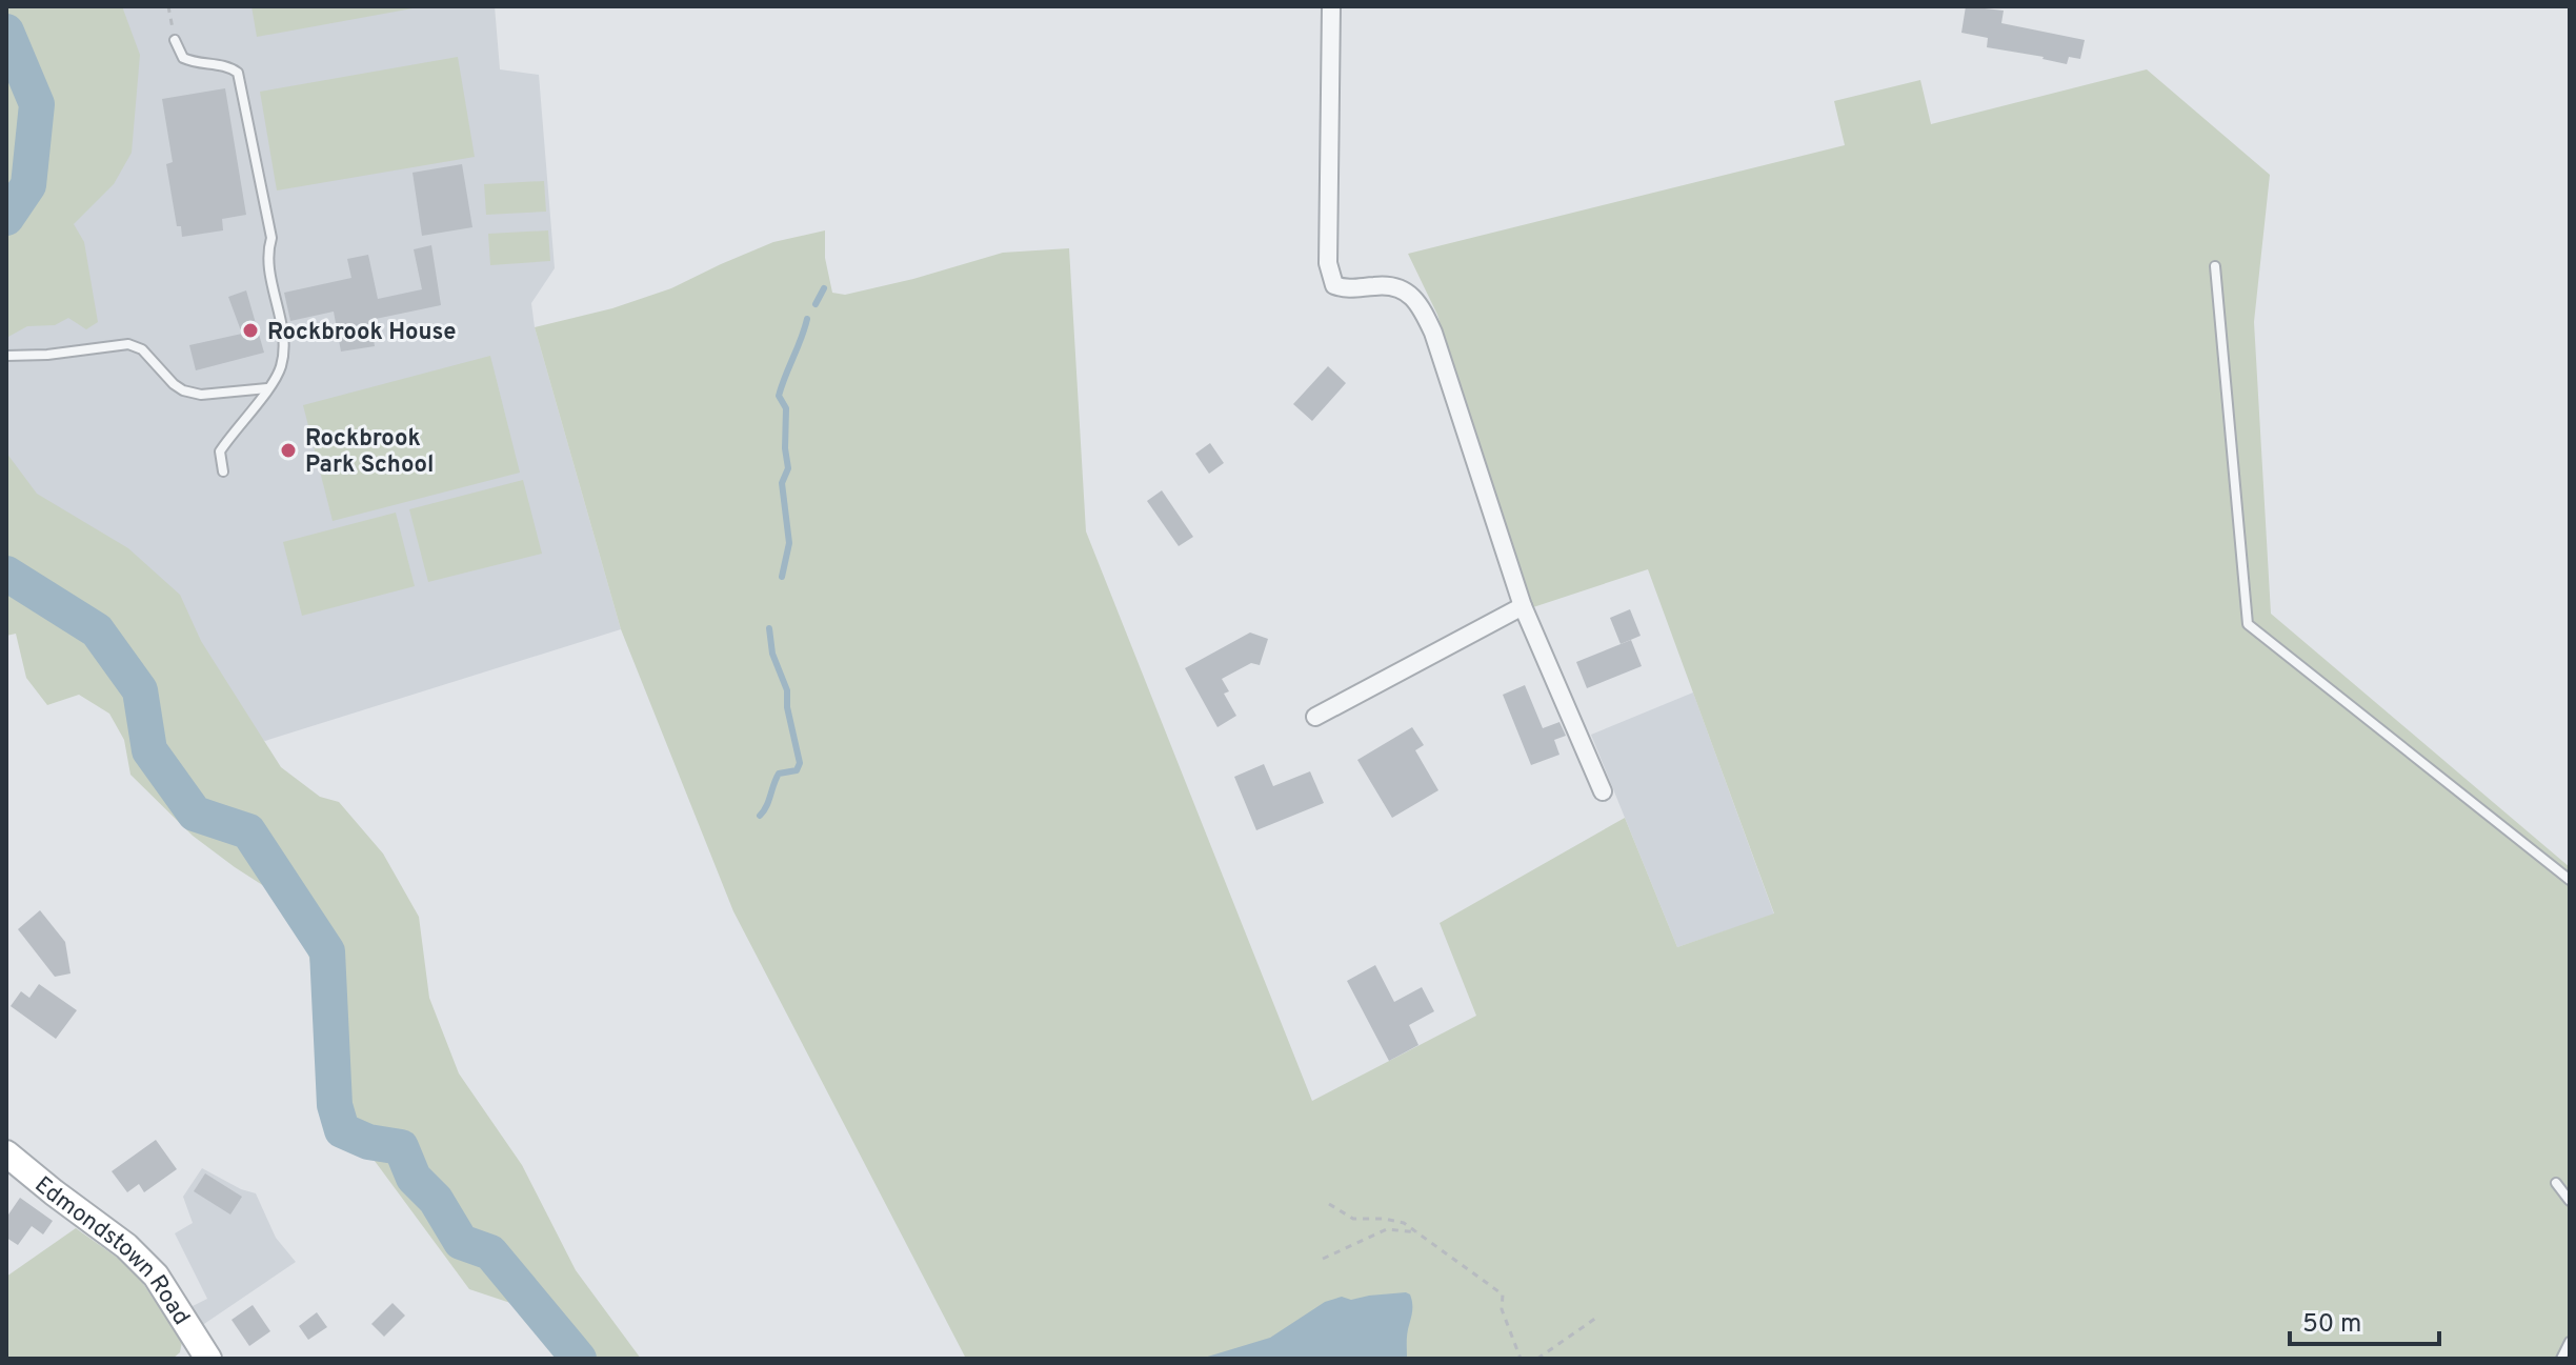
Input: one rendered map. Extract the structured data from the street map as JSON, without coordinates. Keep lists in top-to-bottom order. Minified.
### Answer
{"streets":{"main road":["Edmondstown Road"]},"places":["Rockbrook House","Rockbrook Park School"],"scale_bar":"50 m"}
